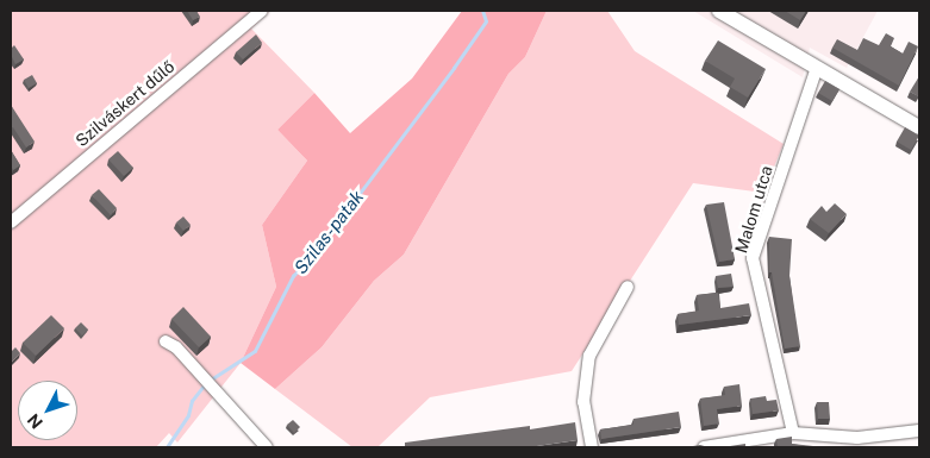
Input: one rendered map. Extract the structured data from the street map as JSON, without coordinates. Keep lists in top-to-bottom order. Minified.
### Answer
{"streets":{"street":["Szilváskert dűlő","Malom utca"]},"water":["Szilas-patak"],"north":"bottom left"}
